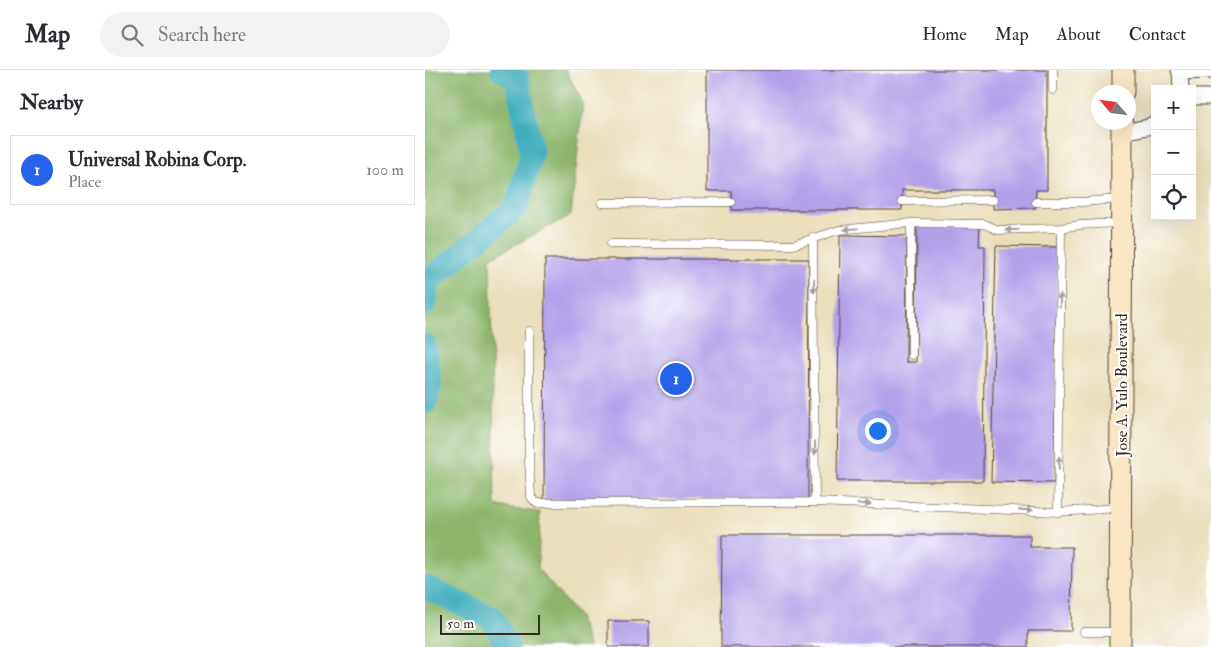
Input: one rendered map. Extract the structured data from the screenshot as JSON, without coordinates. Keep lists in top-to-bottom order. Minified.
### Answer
{"streets":{"main road":["Jose A. Yulo Boulevard"]},"scale_bar":"50 m","north":"top left","page":{"header":"Map","search":"Search here","nav":["Home","Map","About","Contact"],"heading":"Nearby","map_buttons":["+","−"],"list":[{"mark":"1","name":"Universal Robina Corp.","note":"Place","value":"100 m"}],"pins":"1","scale":"50 m"}}
